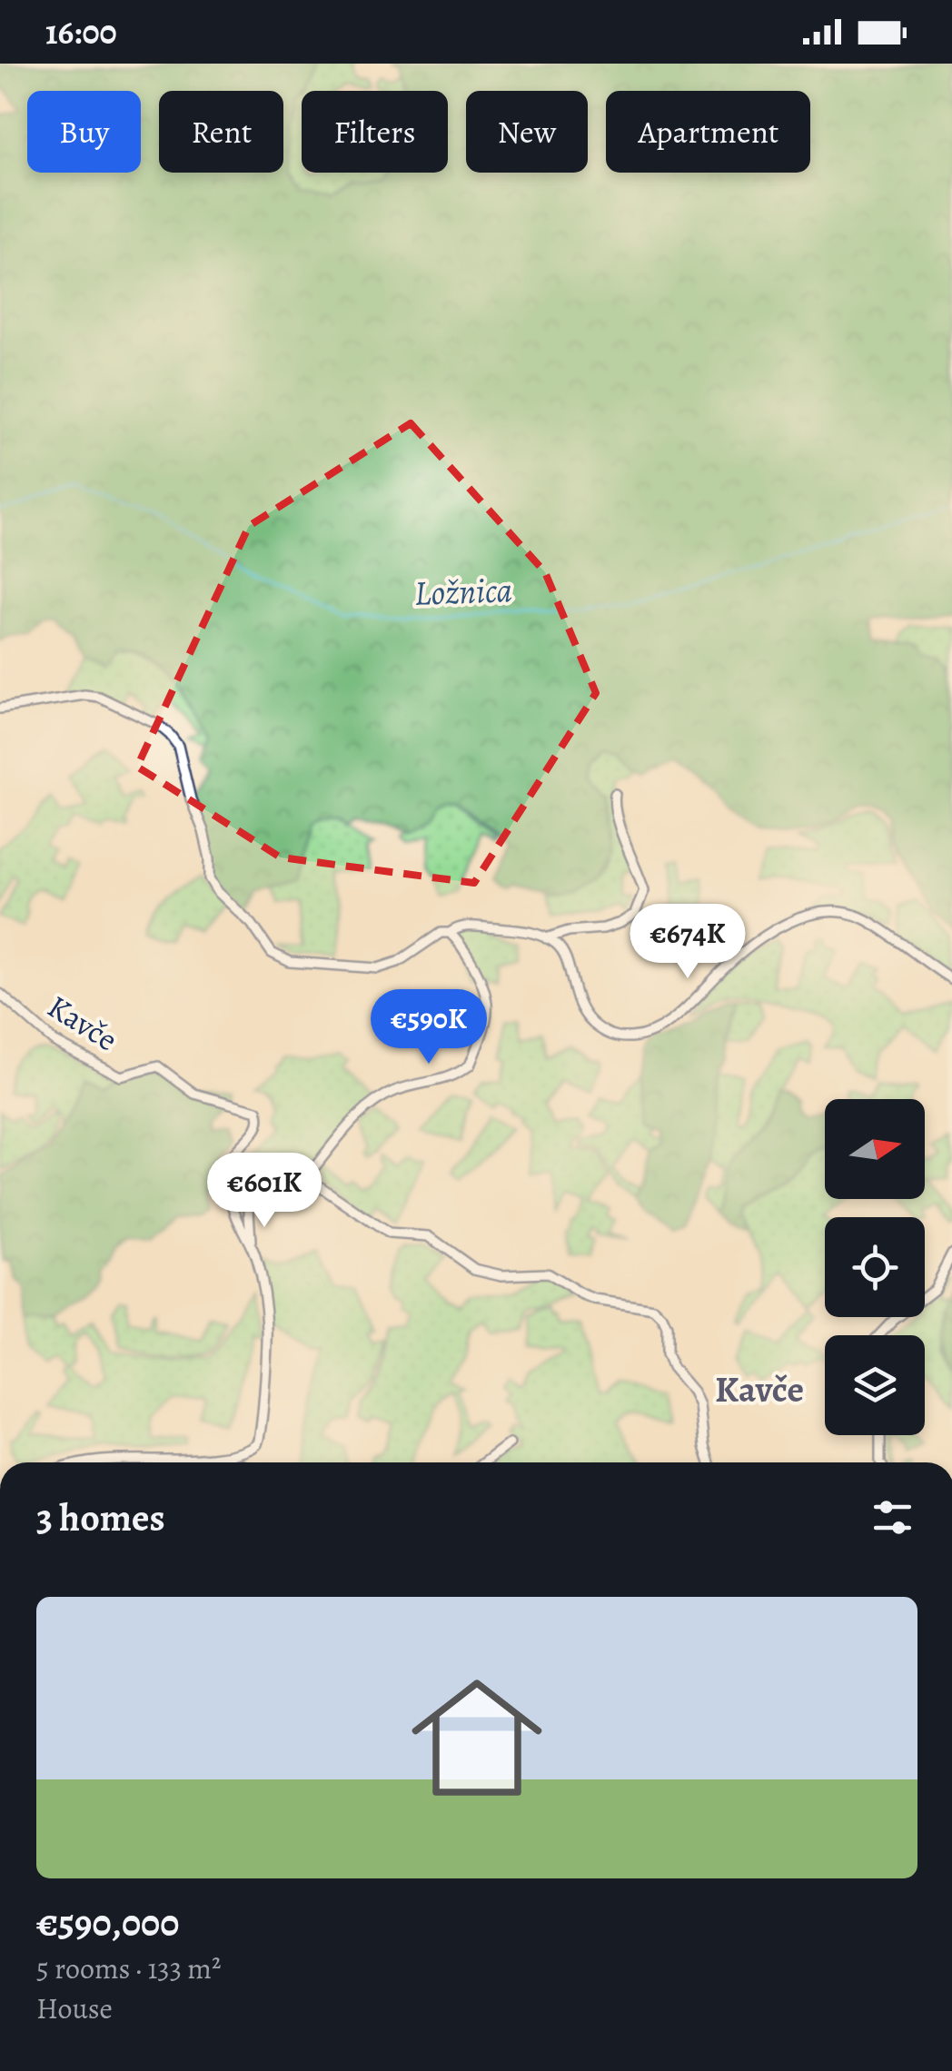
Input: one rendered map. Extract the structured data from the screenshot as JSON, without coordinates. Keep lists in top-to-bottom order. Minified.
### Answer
{"streets":{"street":["Kavče"]},"districts":["Kavče"],"water":["Ložnica"],"north":"right","page":{"status":"16:00","chip":["Buy","Rent","Filters","New","Apartment"],"price":["€674K","€590K","€601K"],"heading":"3 homes","list":[{"name":"€590,000","note":"5 rooms · 133 m² · House"}]}}
